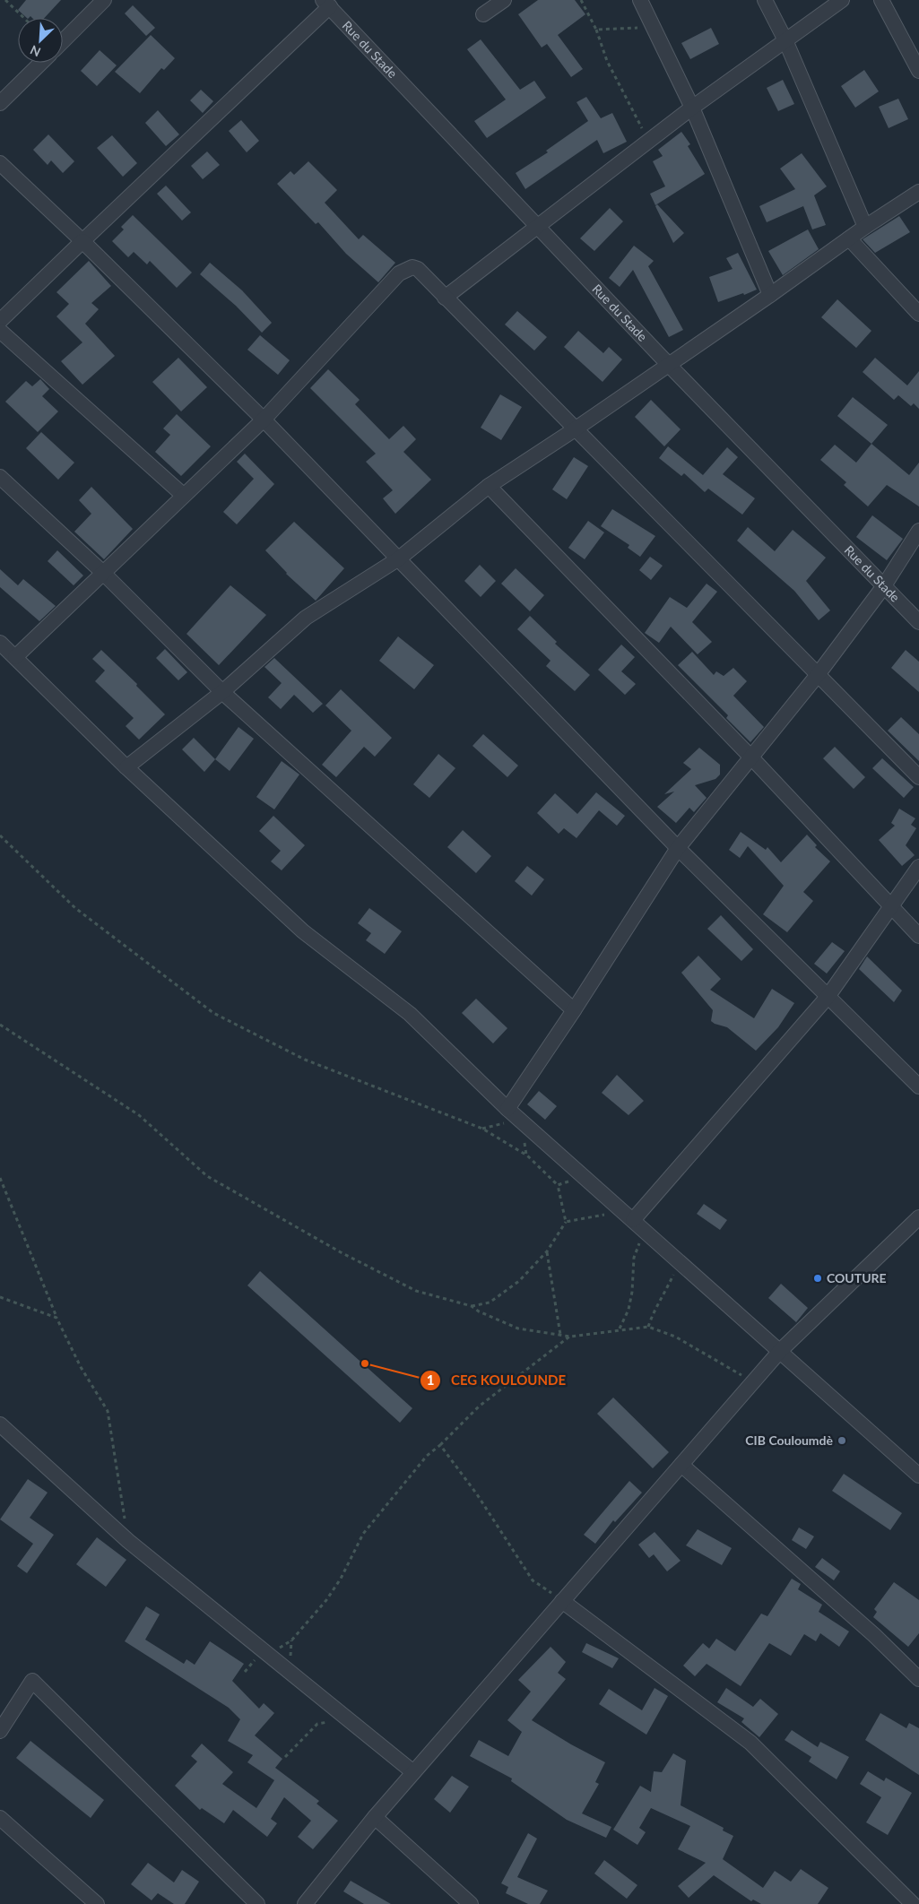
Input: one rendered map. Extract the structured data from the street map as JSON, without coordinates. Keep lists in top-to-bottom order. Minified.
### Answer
{"streets":{"street":["Rue du Stade"]},"places":["COUTURE","CEG KOULOUNDE","CIB Couloumdè"],"north":"bottom left"}
